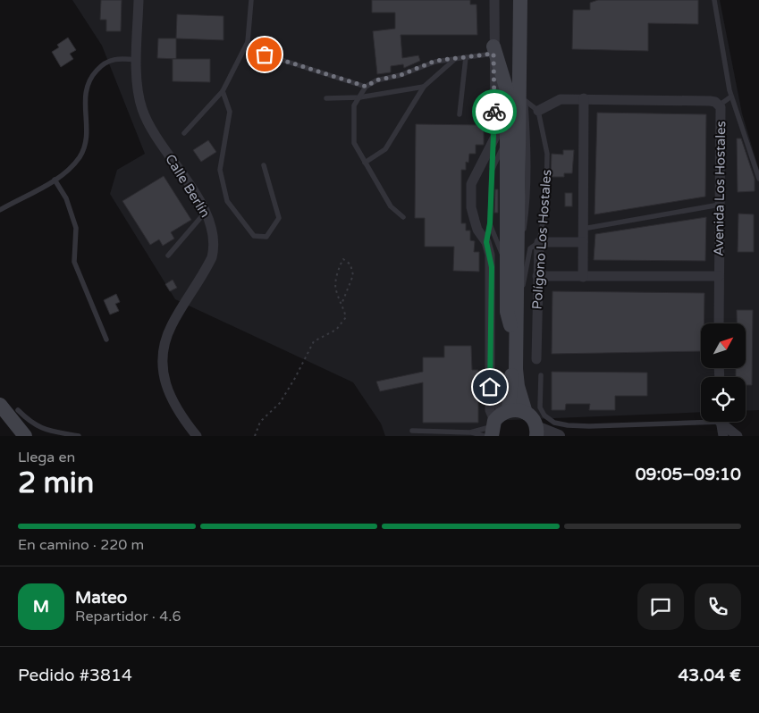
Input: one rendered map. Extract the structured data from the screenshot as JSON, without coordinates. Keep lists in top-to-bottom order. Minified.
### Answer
{"streets":{"street":["Calle Berlín","Avenida Los Hostales","Polígono Los Hostales"]},"crossings":[["Avenida Los Hostales","Polígono Los Hostales"]],"north":"top right","page":{"heading":["2 min","Llega en","09:05–09:10"],"panel":["Mateo","Repartidor · 4.6","Pedido #3814","43.04 €"],"bar":"En camino · 220 m","round":"M"}}
